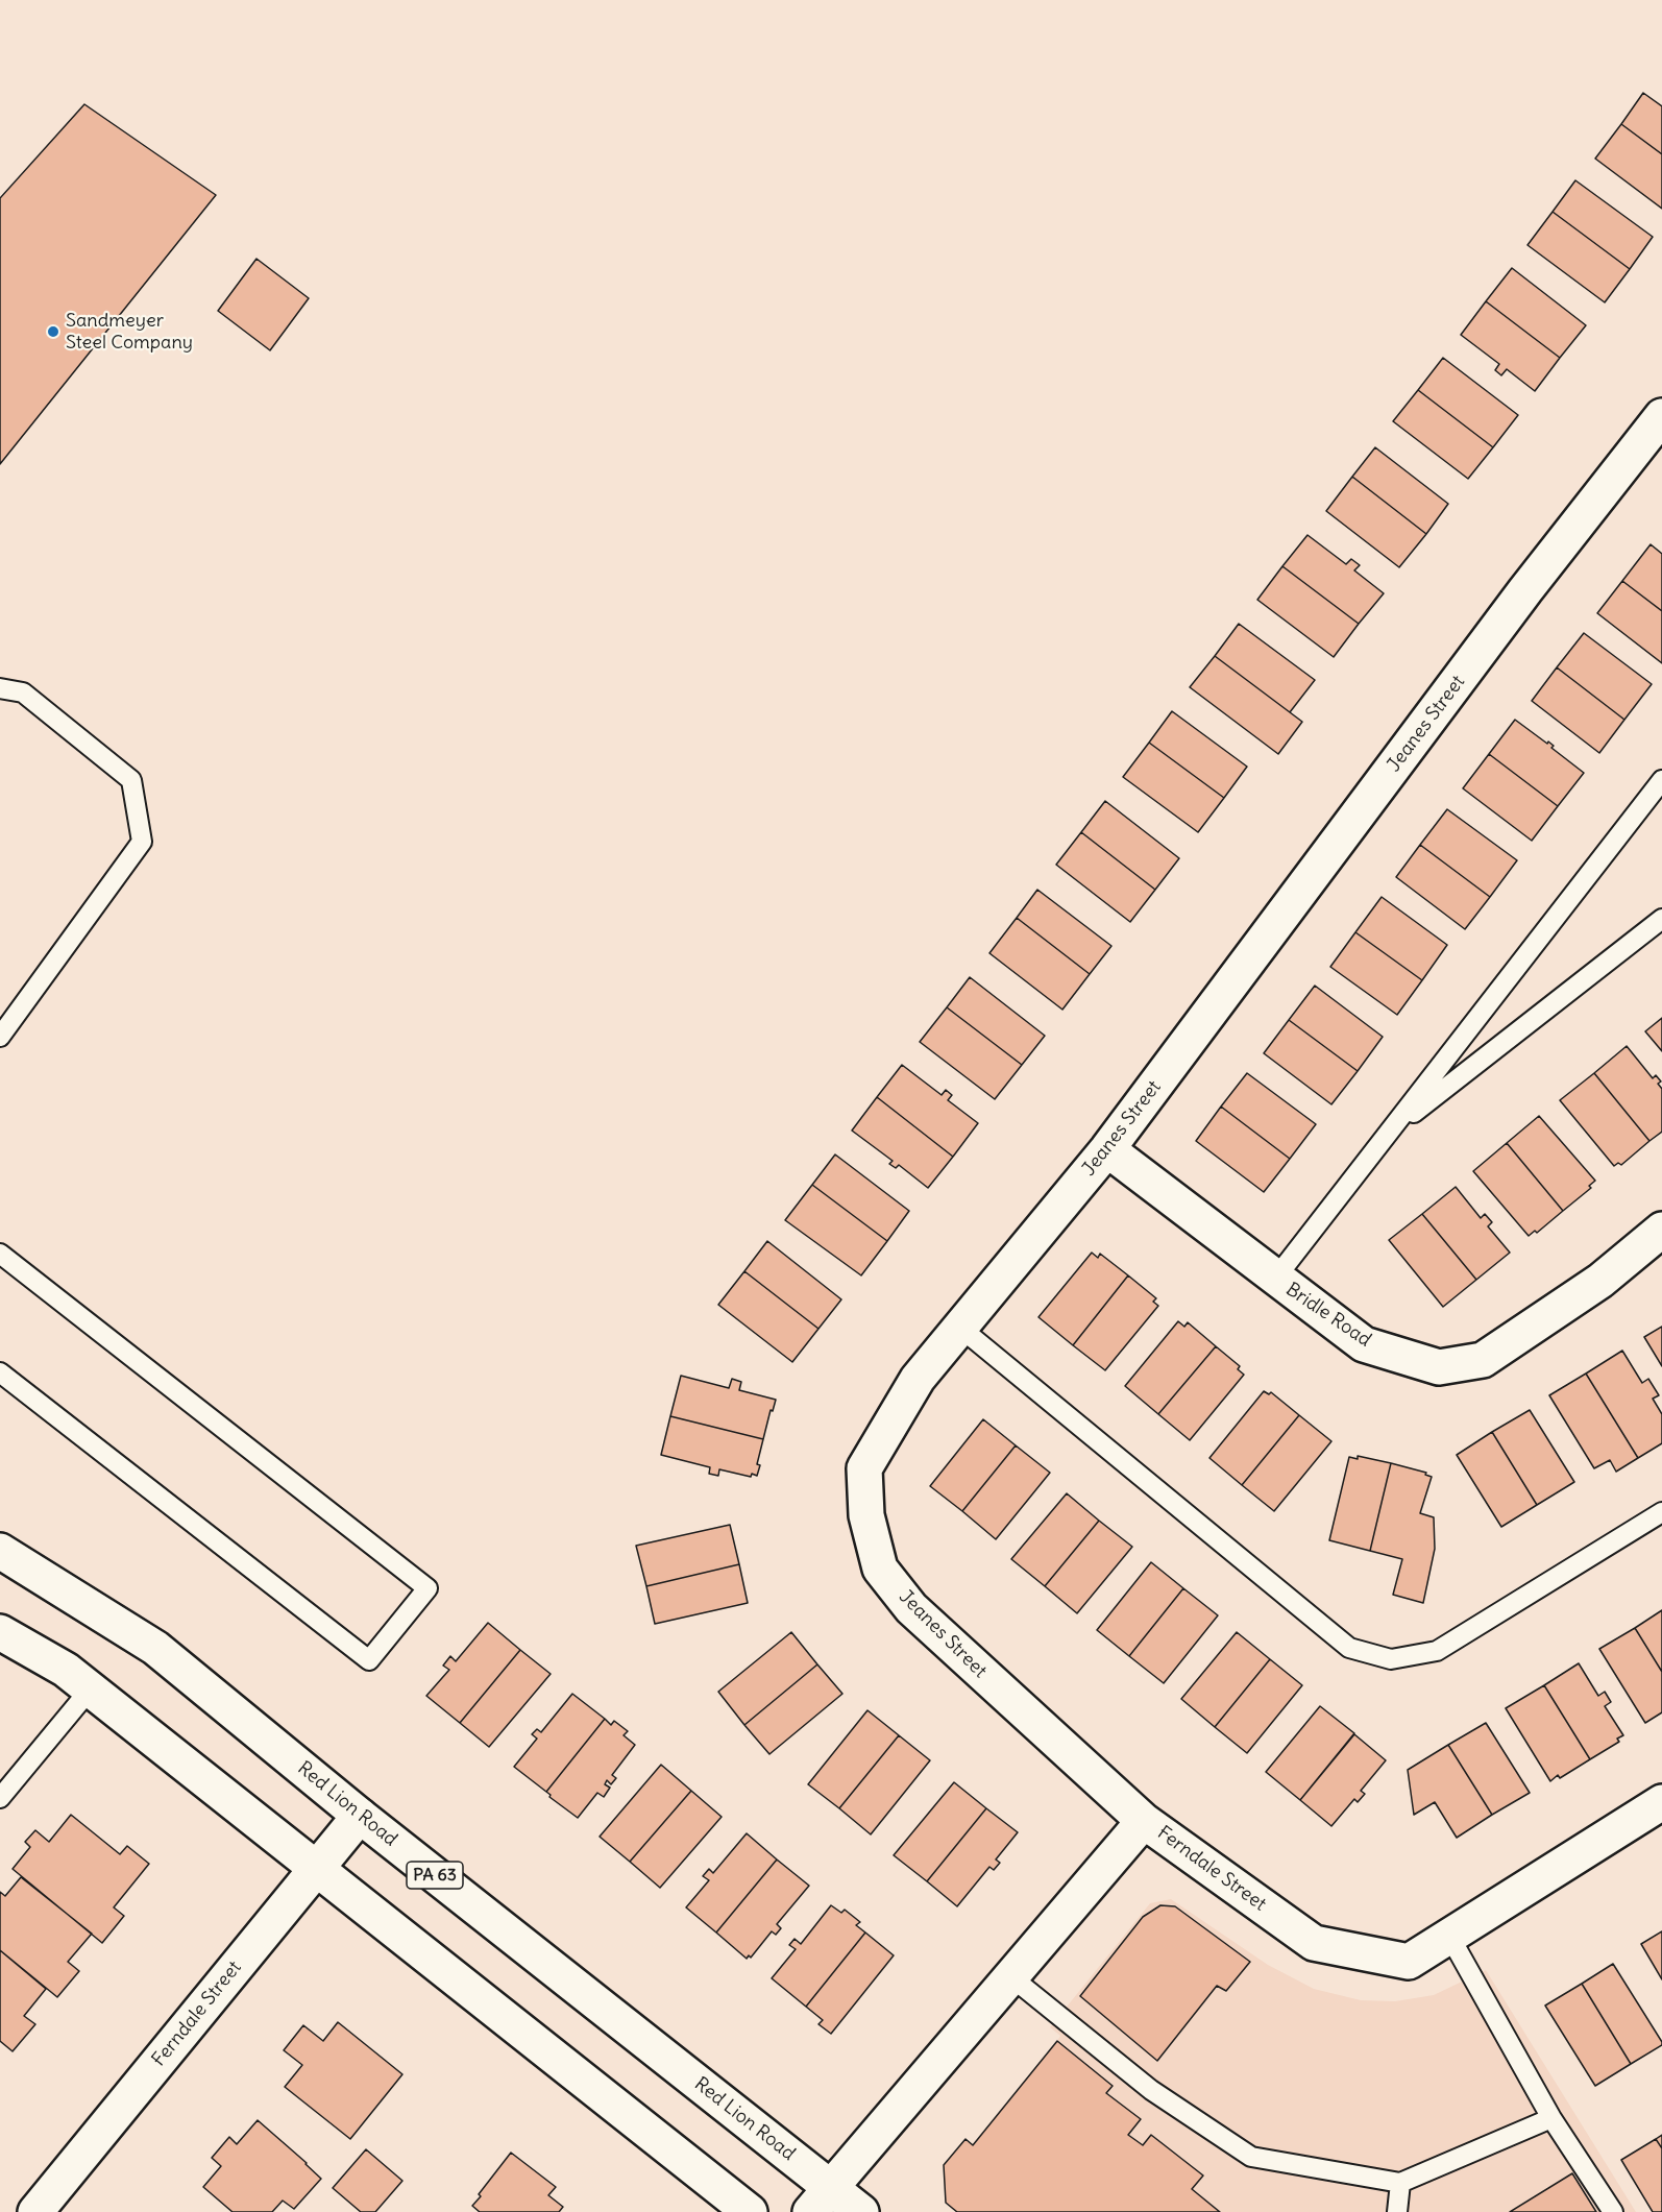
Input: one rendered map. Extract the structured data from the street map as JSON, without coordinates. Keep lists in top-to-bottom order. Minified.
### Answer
{"streets":{"street":["Jeanes Street","Bridle Road","Red Lion Road","Ferndale Street","PA 63"]},"crossings":[["Jeanes Street","Bridle Road"],["Jeanes Street","Ferndale Street"],["Red Lion Road","Ferndale Street"]],"places":["Sandmeyer Steel Company"]}
